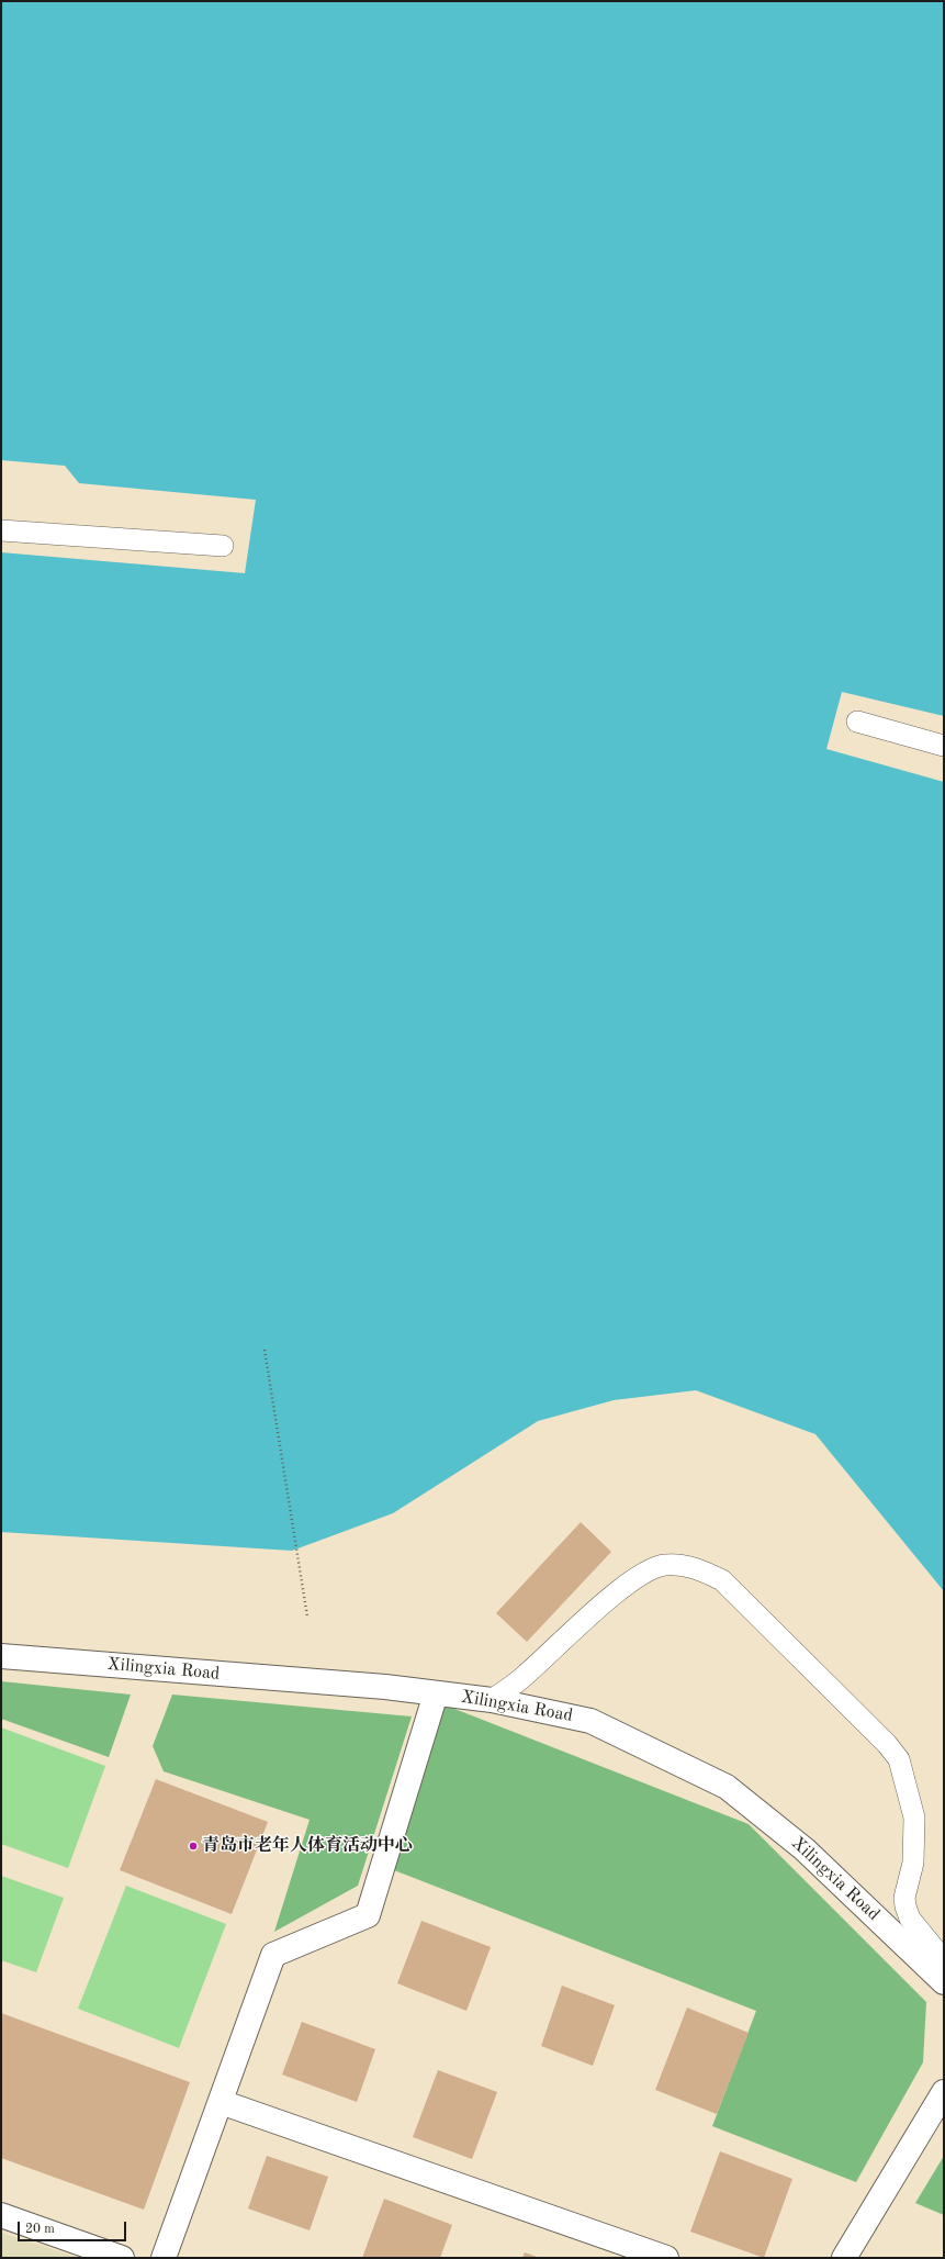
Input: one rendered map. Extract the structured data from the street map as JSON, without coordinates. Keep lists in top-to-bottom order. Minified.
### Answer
{"streets":{"street":["Xilingxia Road"]},"places":["青岛市老年人体育活动中心"],"scale_bar":"20 m"}
